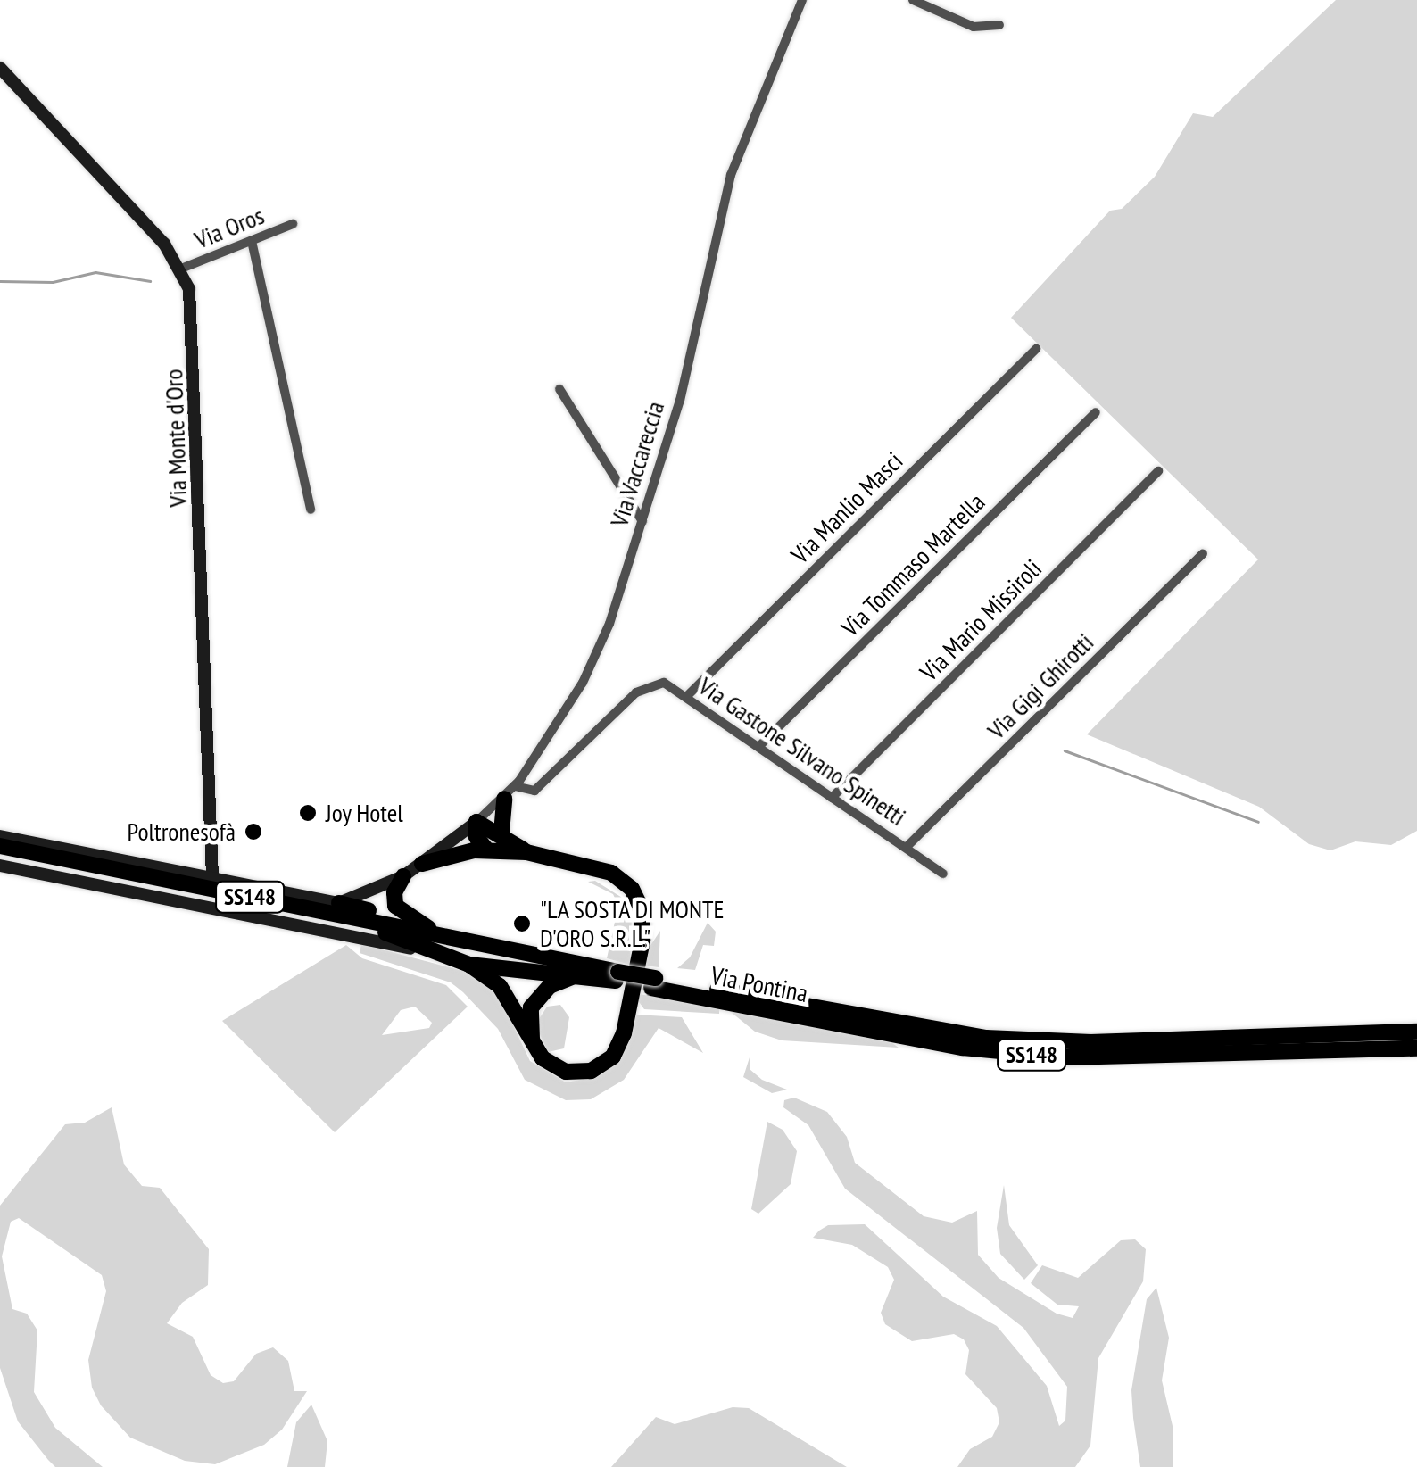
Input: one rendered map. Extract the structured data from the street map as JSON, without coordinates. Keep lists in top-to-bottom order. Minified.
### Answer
{"streets":{"highway":["SS148","Via Pontina"],"street":["Via Oros","Via Monte d'Oro","Via Vaccareccia","Via Manlio Masci","Via Tommaso Martella","Via Mario Missiroli","Via Gigi Ghirotti","Via Gastone Silvano Spinetti"]},"crossings":[["Via Oros","Via Monte d'Oro"],["Via Vaccareccia","Via Gastone Silvano Spinetti"],["Via Manlio Masci","Via Gastone Silvano Spinetti"],["Via Tommaso Martella","Via Gastone Silvano Spinetti"],["Via Mario Missiroli","Via Gastone Silvano Spinetti"],["Via Gigi Ghirotti","Via Gastone Silvano Spinetti"]],"places":["Joy Hotel","Poltronesofà","\"LA SOSTA DI MONTE D'ORO S.R.L.\""]}
